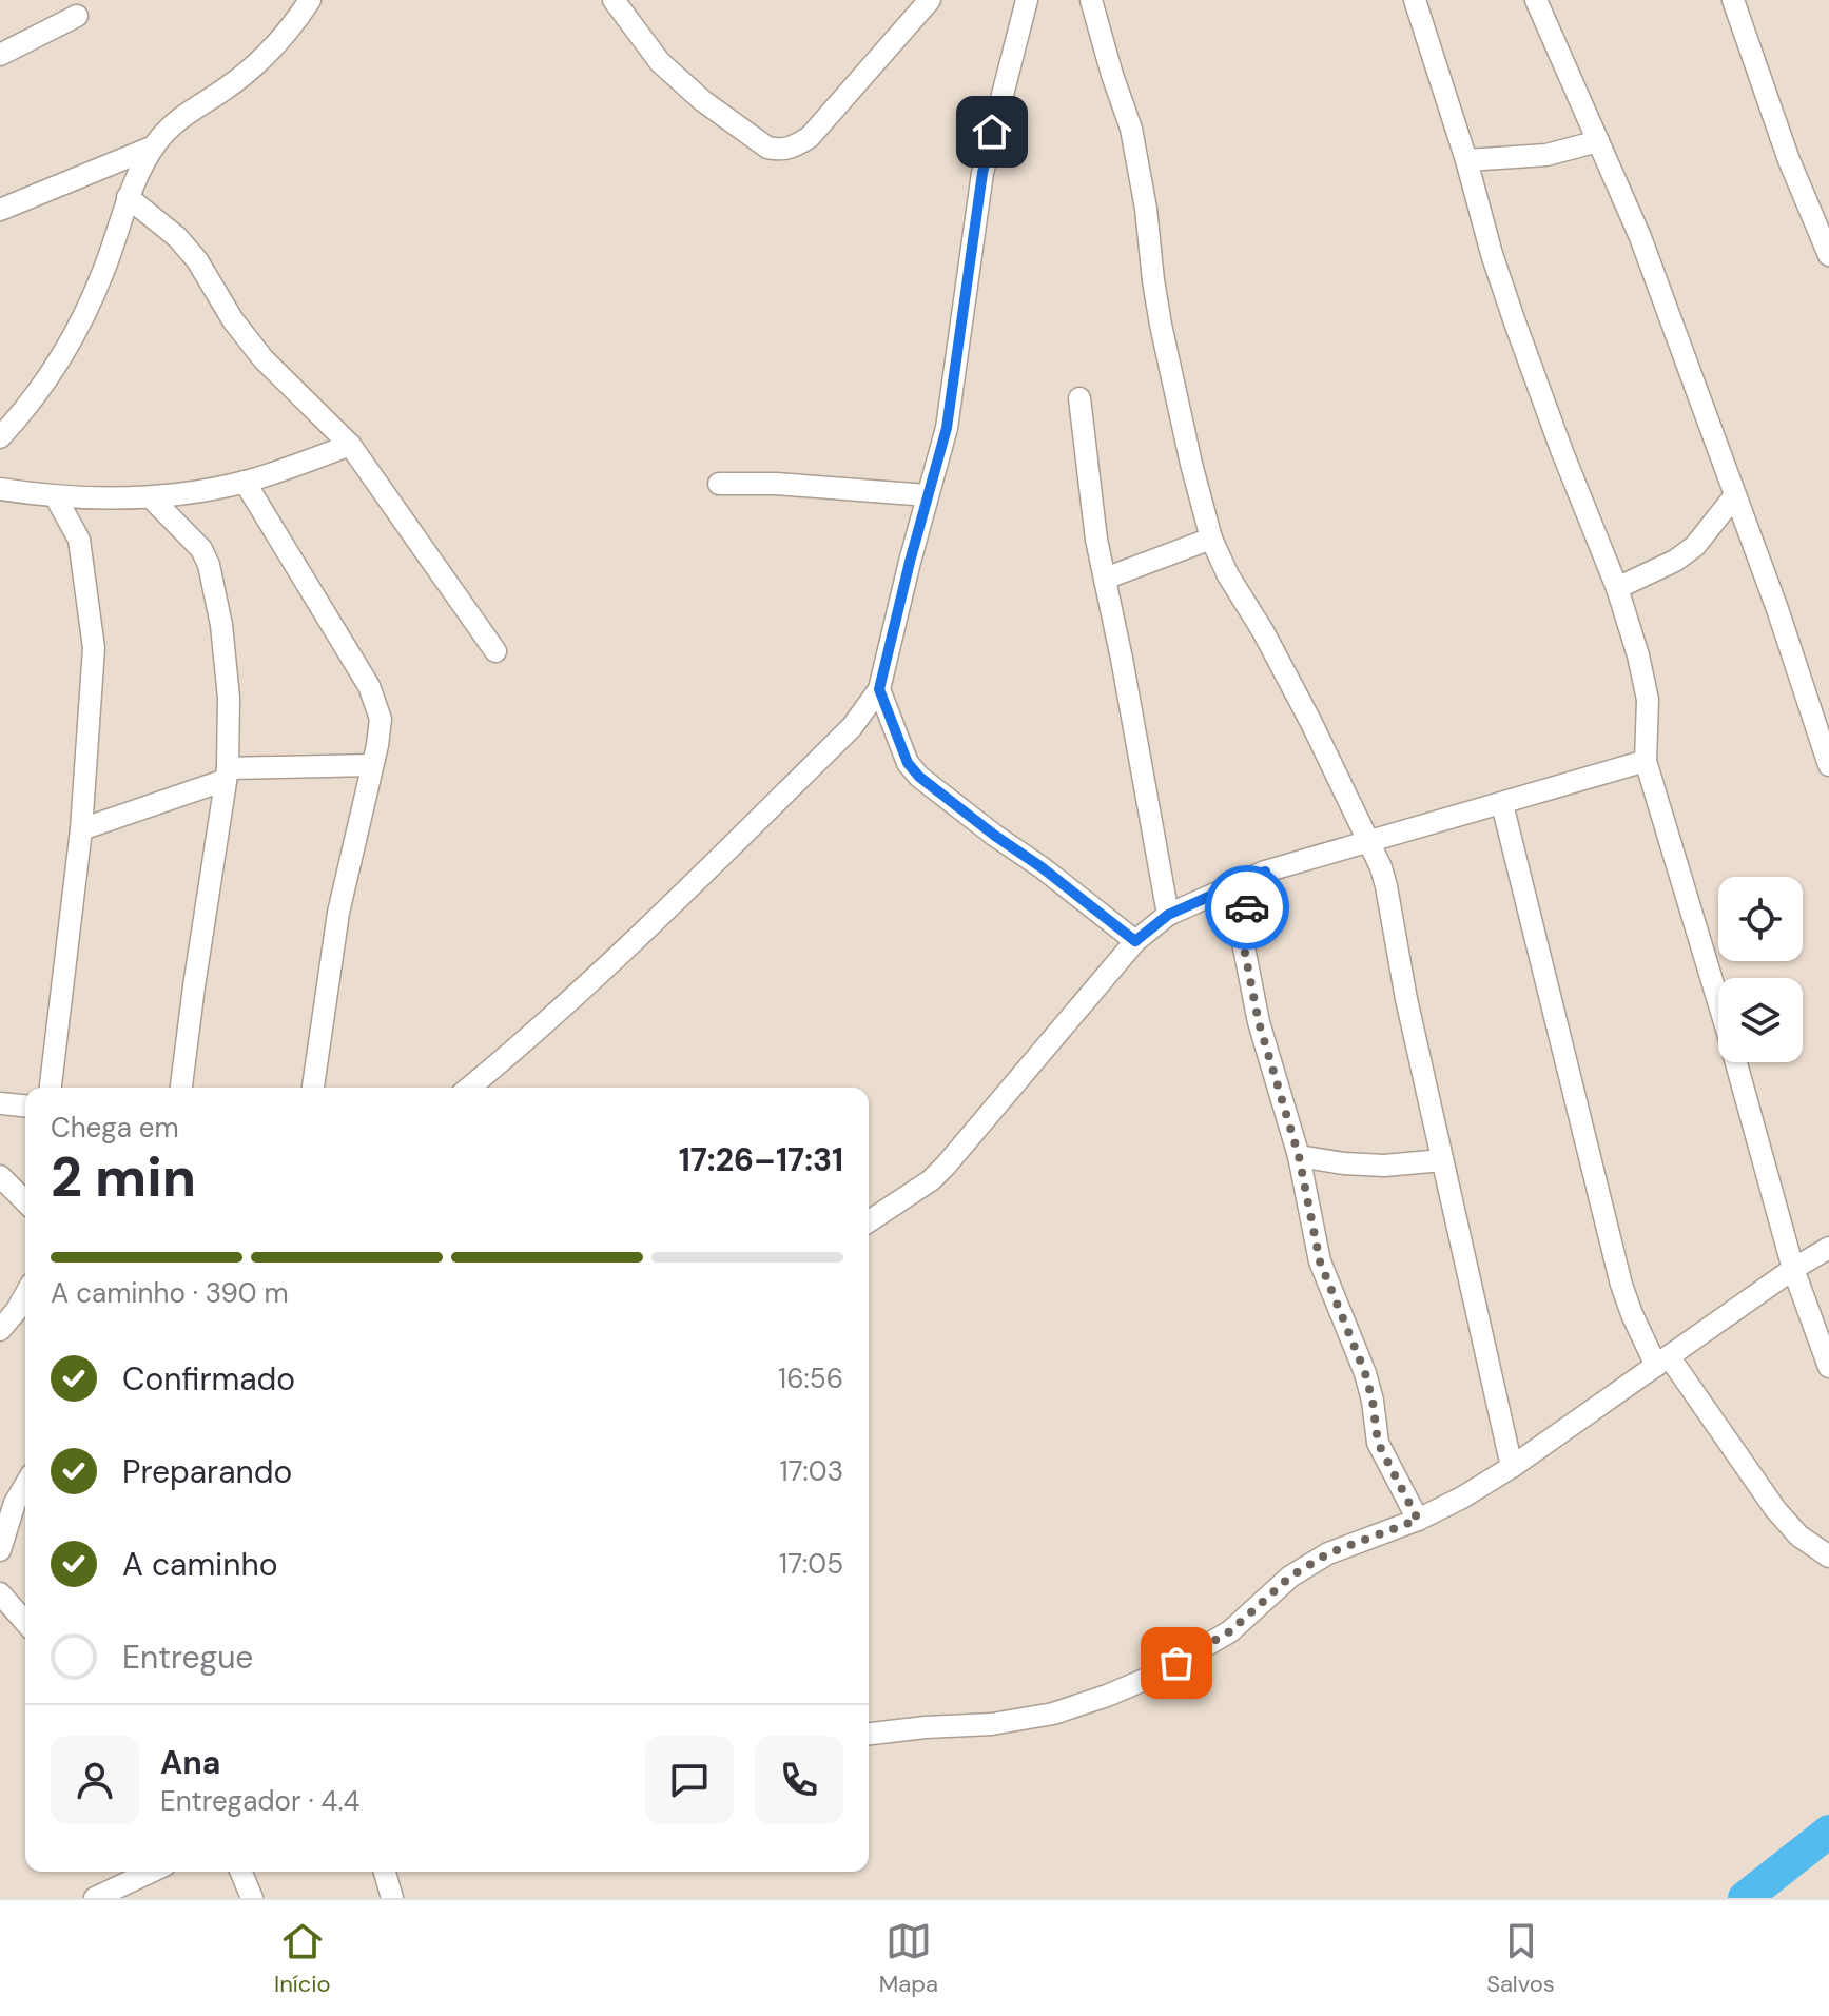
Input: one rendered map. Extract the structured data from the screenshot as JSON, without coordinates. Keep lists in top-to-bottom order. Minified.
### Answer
{"page":{"heading":["2 min","Chega em","17:26–17:31"],"panel":["Ana","Entregador · 4.4"],"bar":"A caminho · 390 m","list":[["Confirmado","16:56"],["Preparando","17:03"],["A caminho","17:05"],"Entregue"],"tabs":["Início","Mapa","Salvos"]}}
